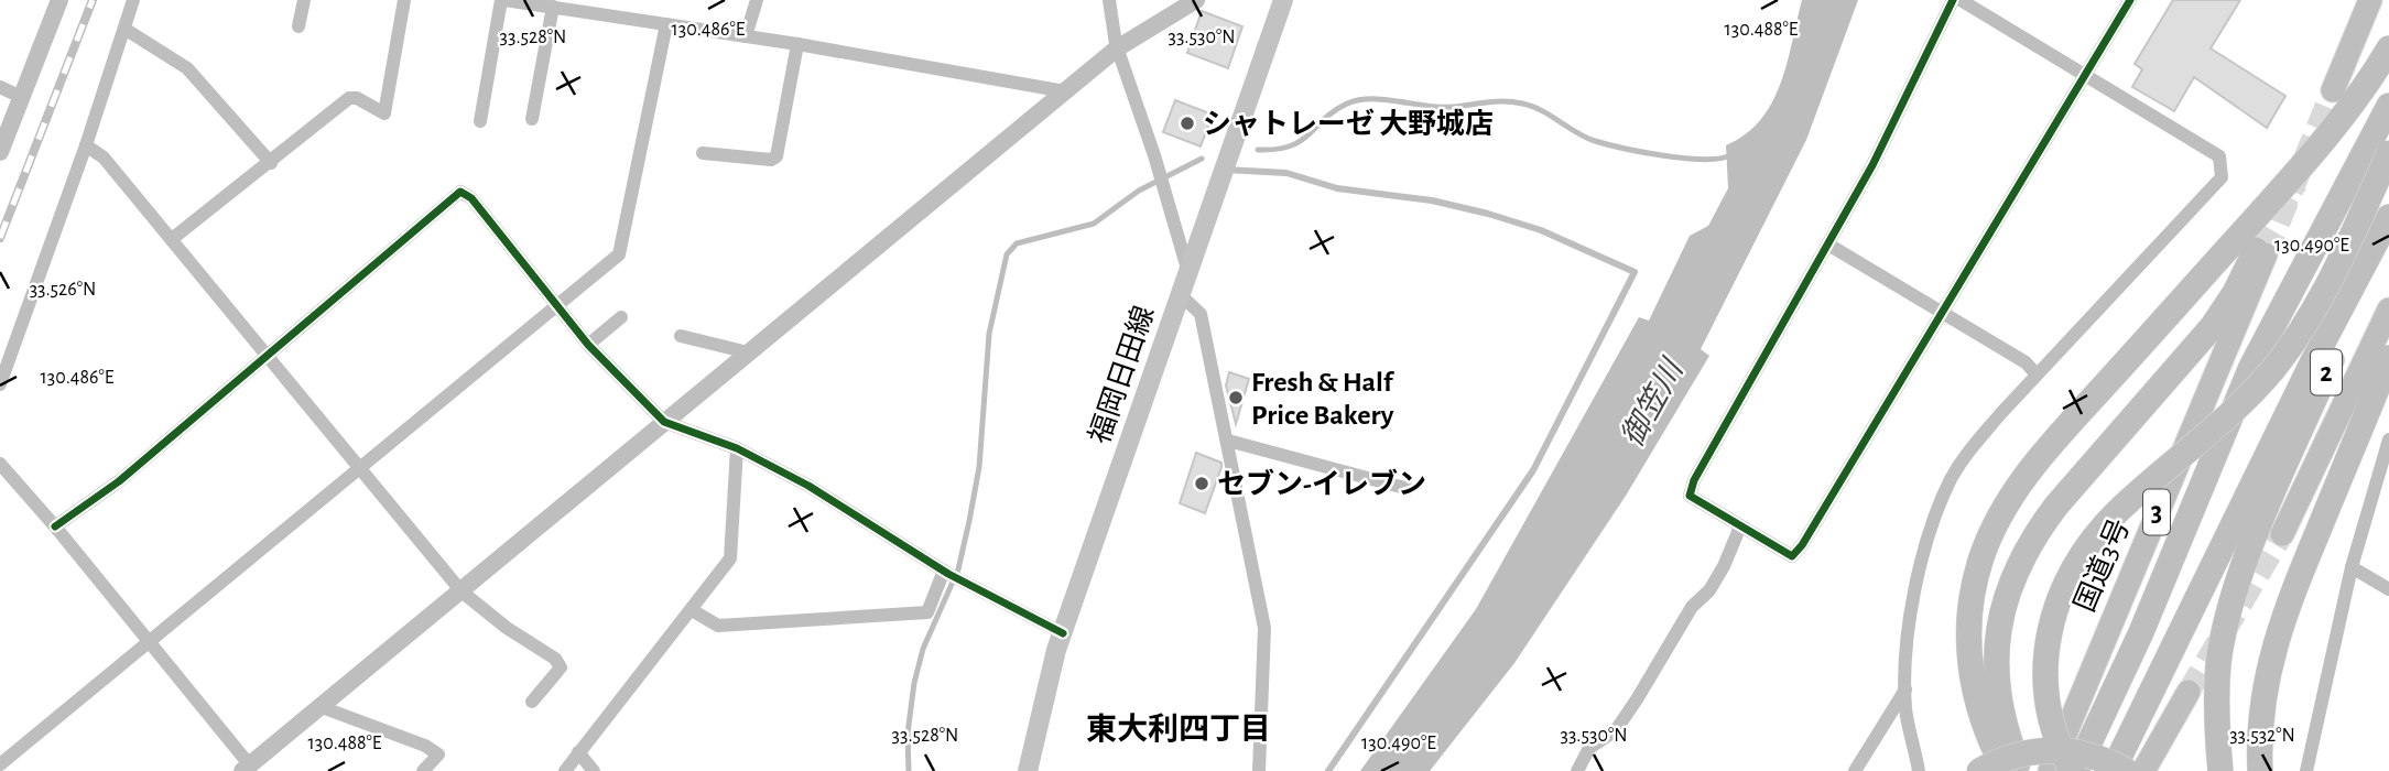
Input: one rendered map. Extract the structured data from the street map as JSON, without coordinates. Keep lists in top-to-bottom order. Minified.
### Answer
{"streets":{"highway":["2","3","国道3号"],"main road":["福岡日田線"]},"districts":["東大利四丁目"],"water":["御笠川"],"places":["シャトレーゼ 大野城店","Fresh & Half Price Bakery","セブン-イレブン"],"coordinates":["130.488°E","130.486°E","33.528°N","33.530°N","130.490°E","33.526°N","33.532°N"]}
